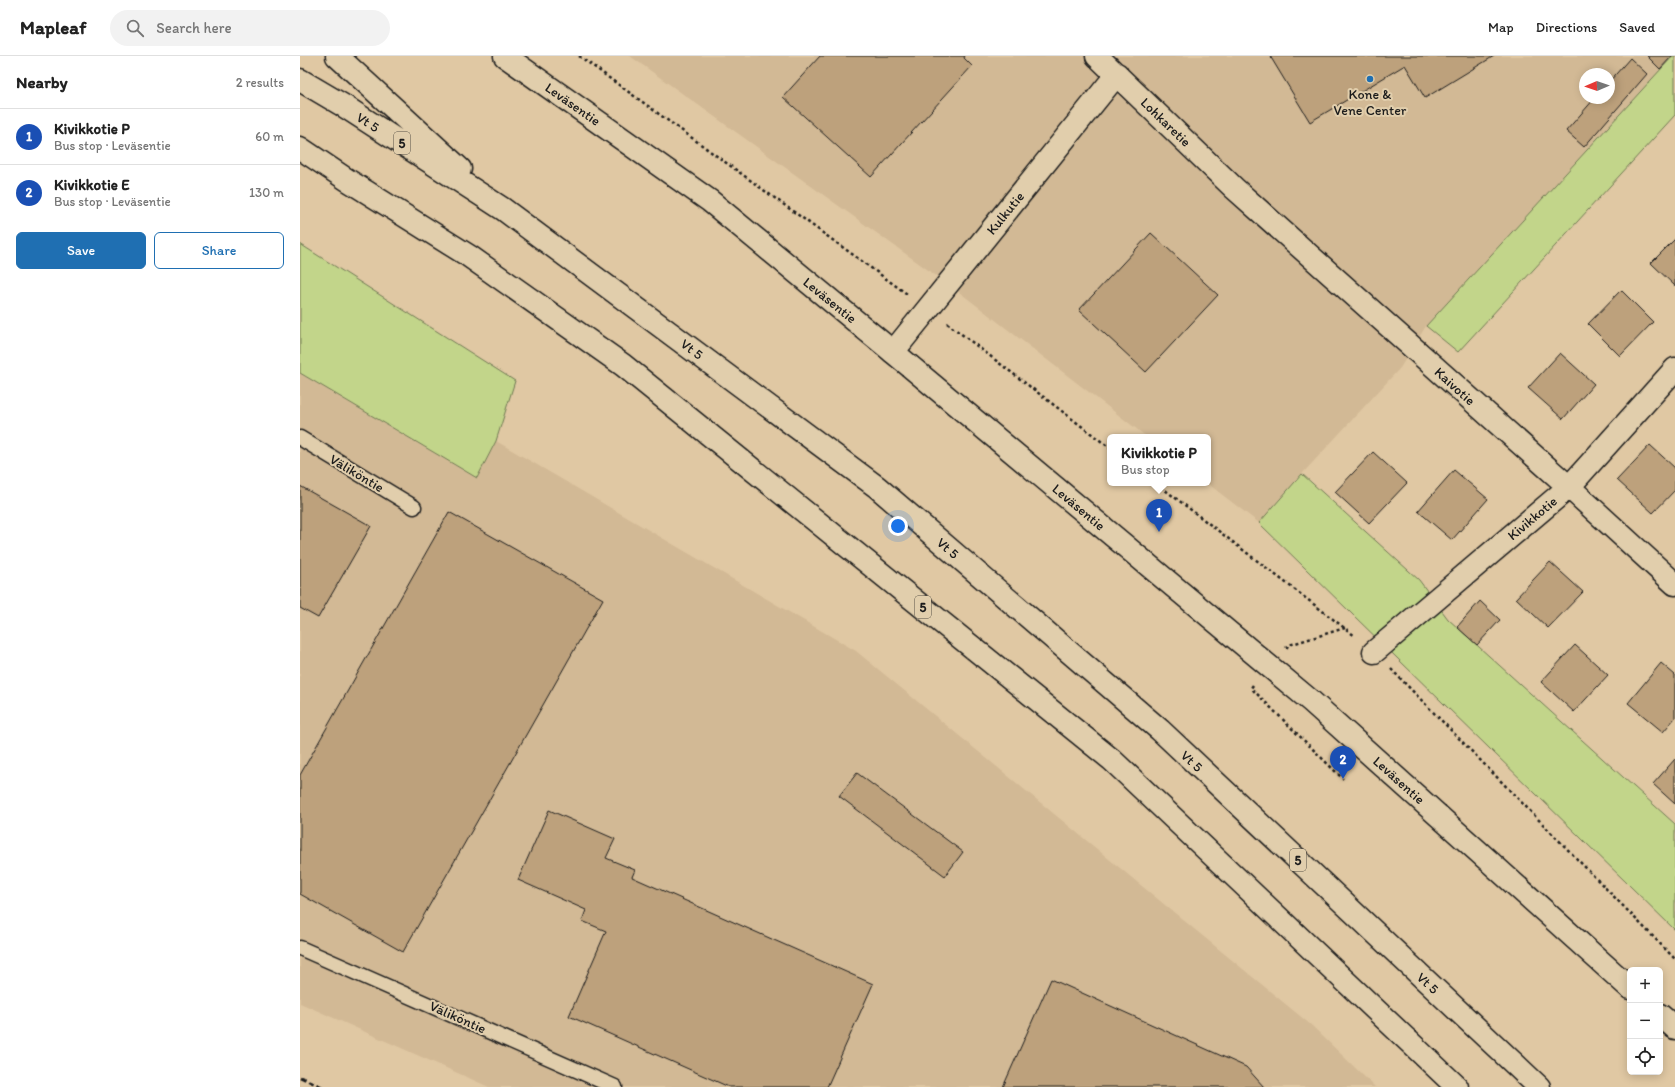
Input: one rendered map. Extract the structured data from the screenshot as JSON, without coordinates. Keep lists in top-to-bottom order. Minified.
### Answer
{"streets":{"main road":["Leväsentie","Vt 5","Lohkaretie","5","Kulkutie","Kaivotie","Kivikkotie"],"lane":["Väliköntie"]},"crossings":[["Leväsentie","Kulkutie"],["Lohkaretie","Kulkutie"],["Lohkaretie","Kaivotie"],["Kaivotie","Kivikkotie"]],"places":["Kone & Vene Center"],"north":"left","page":{"header":"Mapleaf","search":"Search here","nav":["Map","Directions","Saved"],"heading":["Nearby","2 results"],"list":[{"mark":"1","name":"Kivikkotie P","note":"Bus stop · Leväsentie","value":"60 m"},{"mark":"2","name":"Kivikkotie E","note":"Bus stop · Leväsentie","value":"130 m"}],"buttons":["Save","Share"],"popup":["Kivikkotie P","Bus stop"],"pins":["1","2"],"map_buttons":["+","−"]}}
